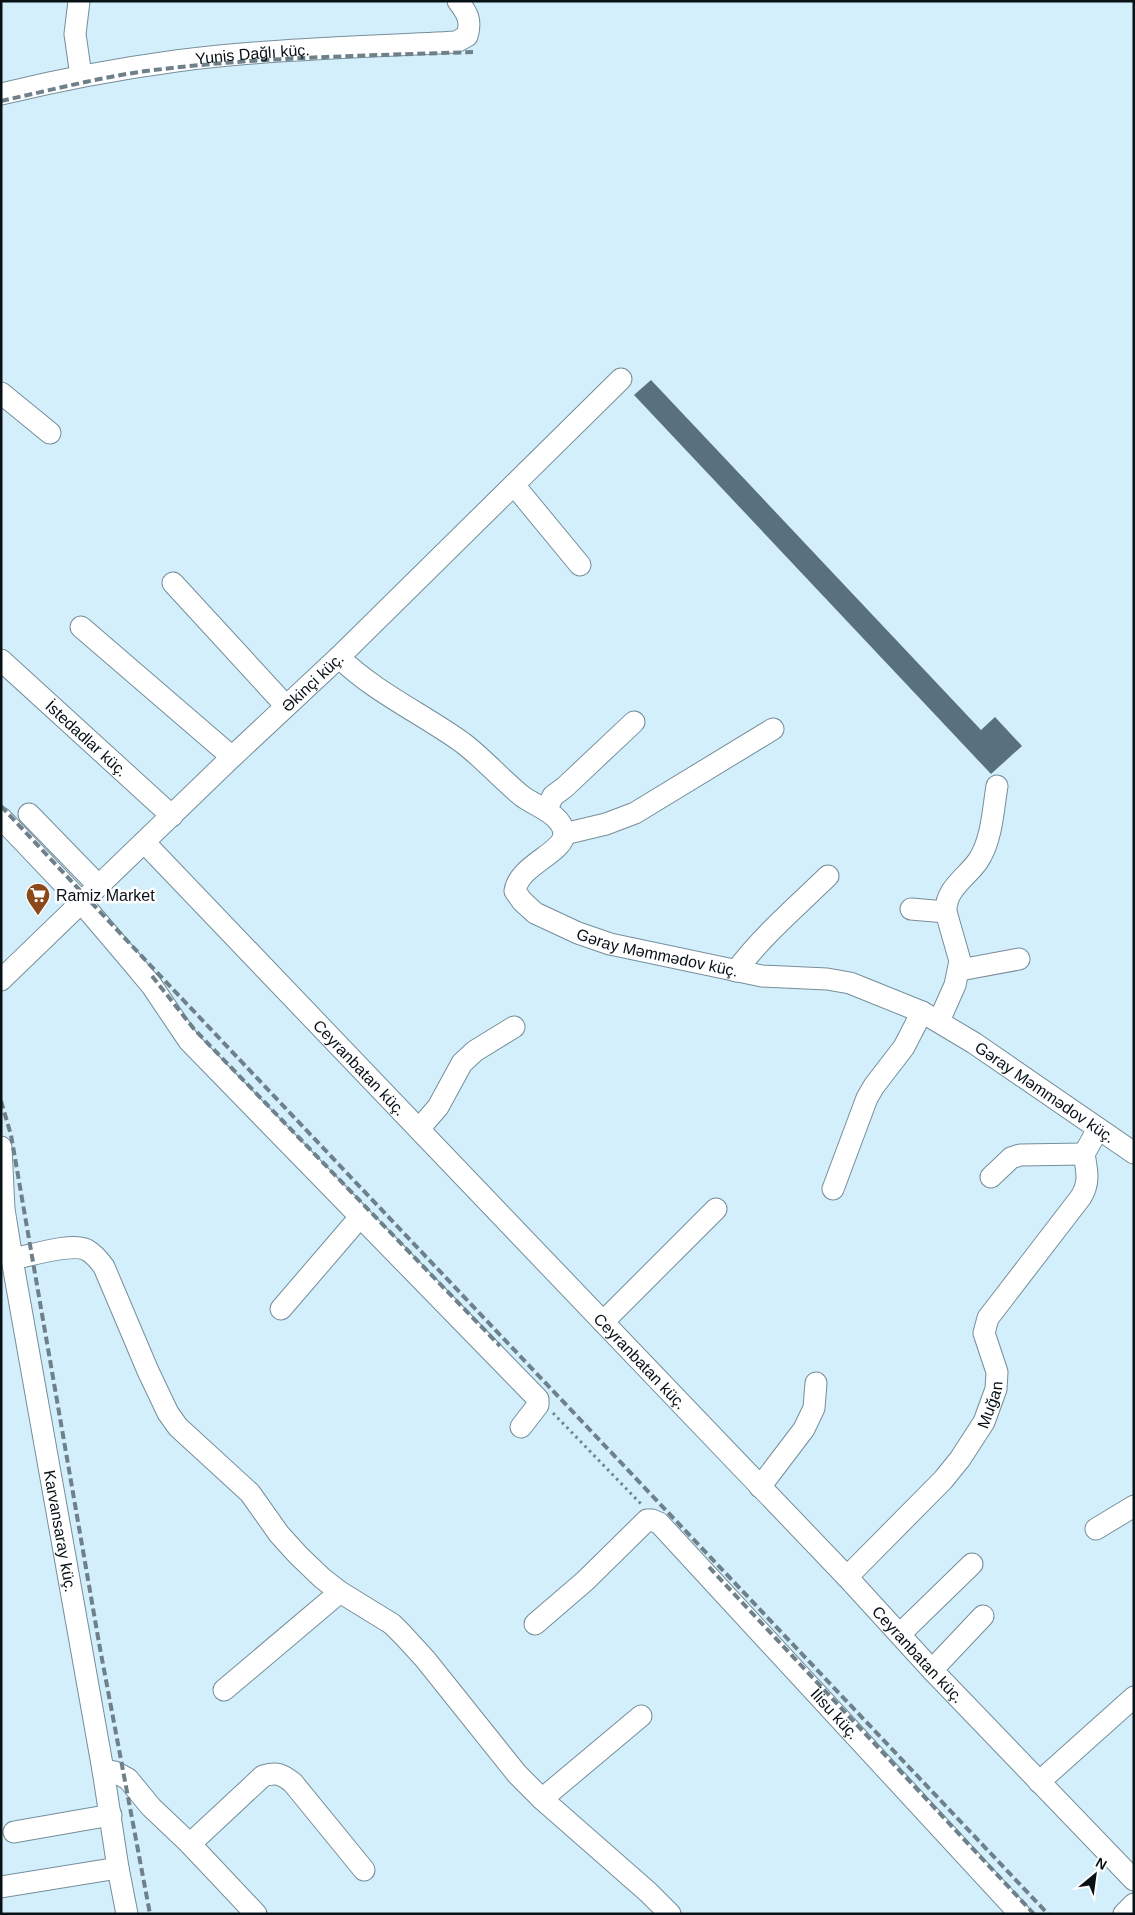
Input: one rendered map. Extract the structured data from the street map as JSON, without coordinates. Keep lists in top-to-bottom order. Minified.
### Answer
{"streets":{"street":["Yunis Dağlı küç.","Əkinçi küç.","İstedadlar küç.","Gəray Məmmədov küç.","Ceyranbatan küç.","Muğan","Karvansaray küç.","İlisu küç."]},"crossings":[["Əkinçi küç.","İstedadlar küç."],["Əkinçi küç.","Ceyranbatan küç."],["Ceyranbatan küç.","Muğan"]],"places":{"supermarket":["Ramiz Market"]},"north":"top right"}
